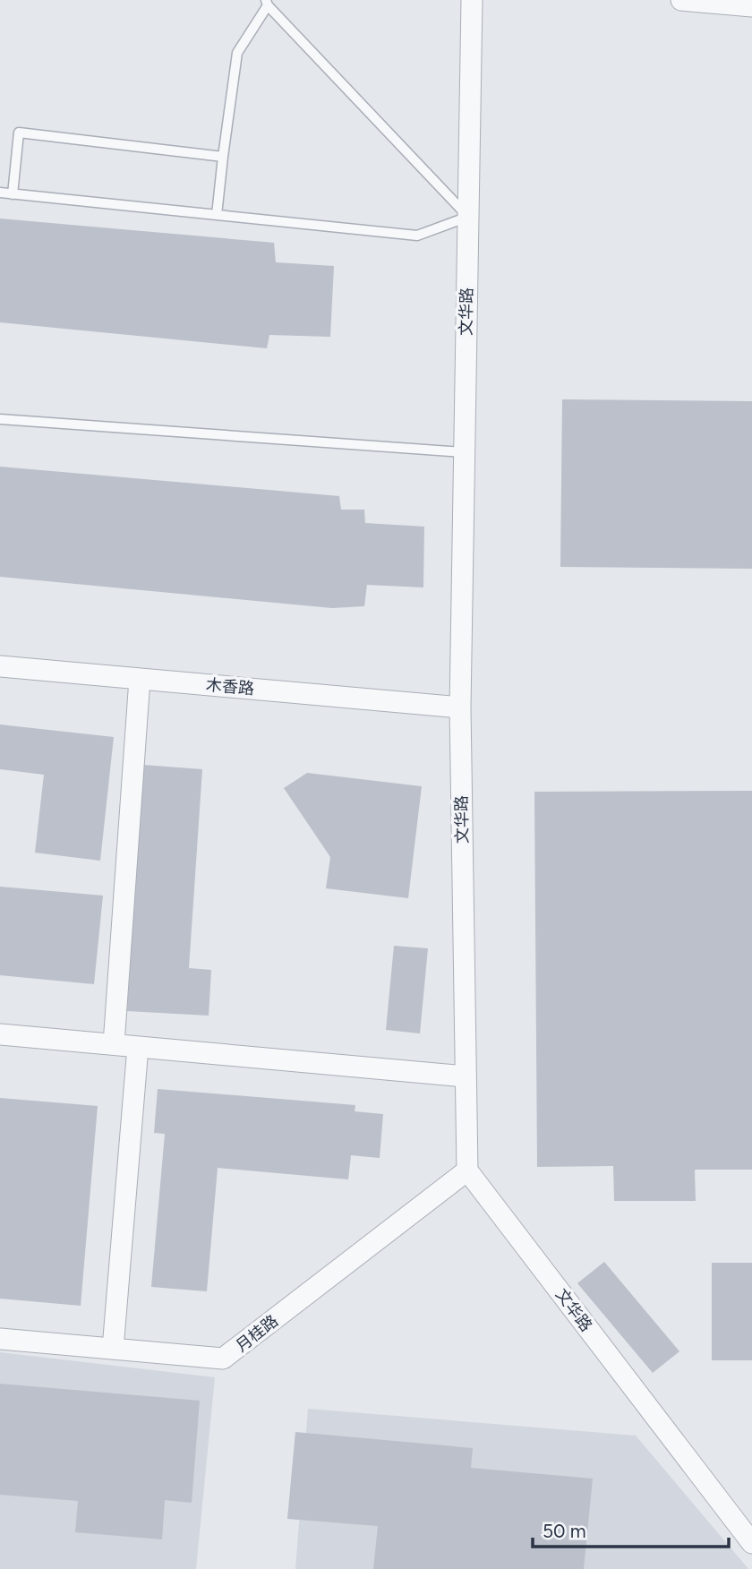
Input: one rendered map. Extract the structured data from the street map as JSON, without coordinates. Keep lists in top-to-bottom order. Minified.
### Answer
{"streets":{"street":["文华路","木香路","月桂路"]},"crossings":[["文华路","木香路"],["文华路","月桂路"]],"scale_bar":"50 m"}
